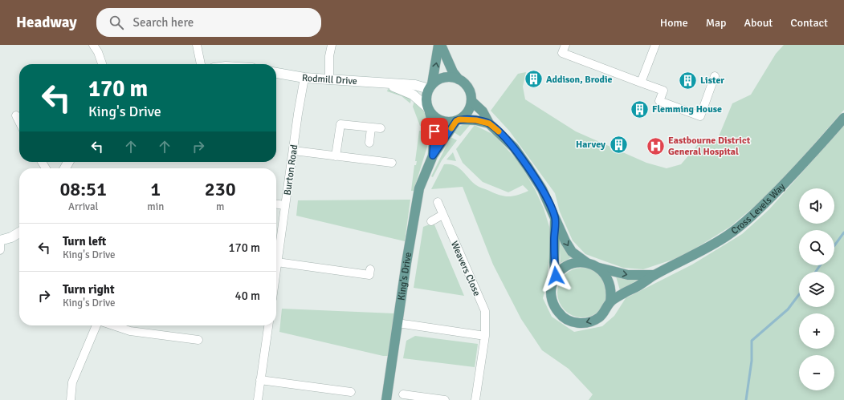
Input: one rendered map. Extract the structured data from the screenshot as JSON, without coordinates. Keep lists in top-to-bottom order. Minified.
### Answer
{"streets":{"main road":["Cross Levels Way","King's Drive"],"street":["Rodmill Drive","Burton Road","Weavers Close"]},"crossings":[["Rodmill Drive","Burton Road"],["Rodmill Drive","Cross Levels Way"],["Rodmill Drive","King's Drive"],["Cross Levels Way","King's Drive"]],"places":{"building":["Addison, Brodie","Lister","Flemming House","Harvey"],"hospital":["Eastbourne District General Hospital"]},"page":{"header":"Headway","search":"Search here","nav":["Home","Map","About","Contact"],"turn":["170 m","King's Drive"],"eta":["08:51","Arrival","1","min","230","m"],"map_buttons":["+","−"],"list":[{"name":"Turn left","note":"King's Drive","value":"170 m"},{"name":"Turn right","note":"King's Drive","value":"40 m"}]}}
